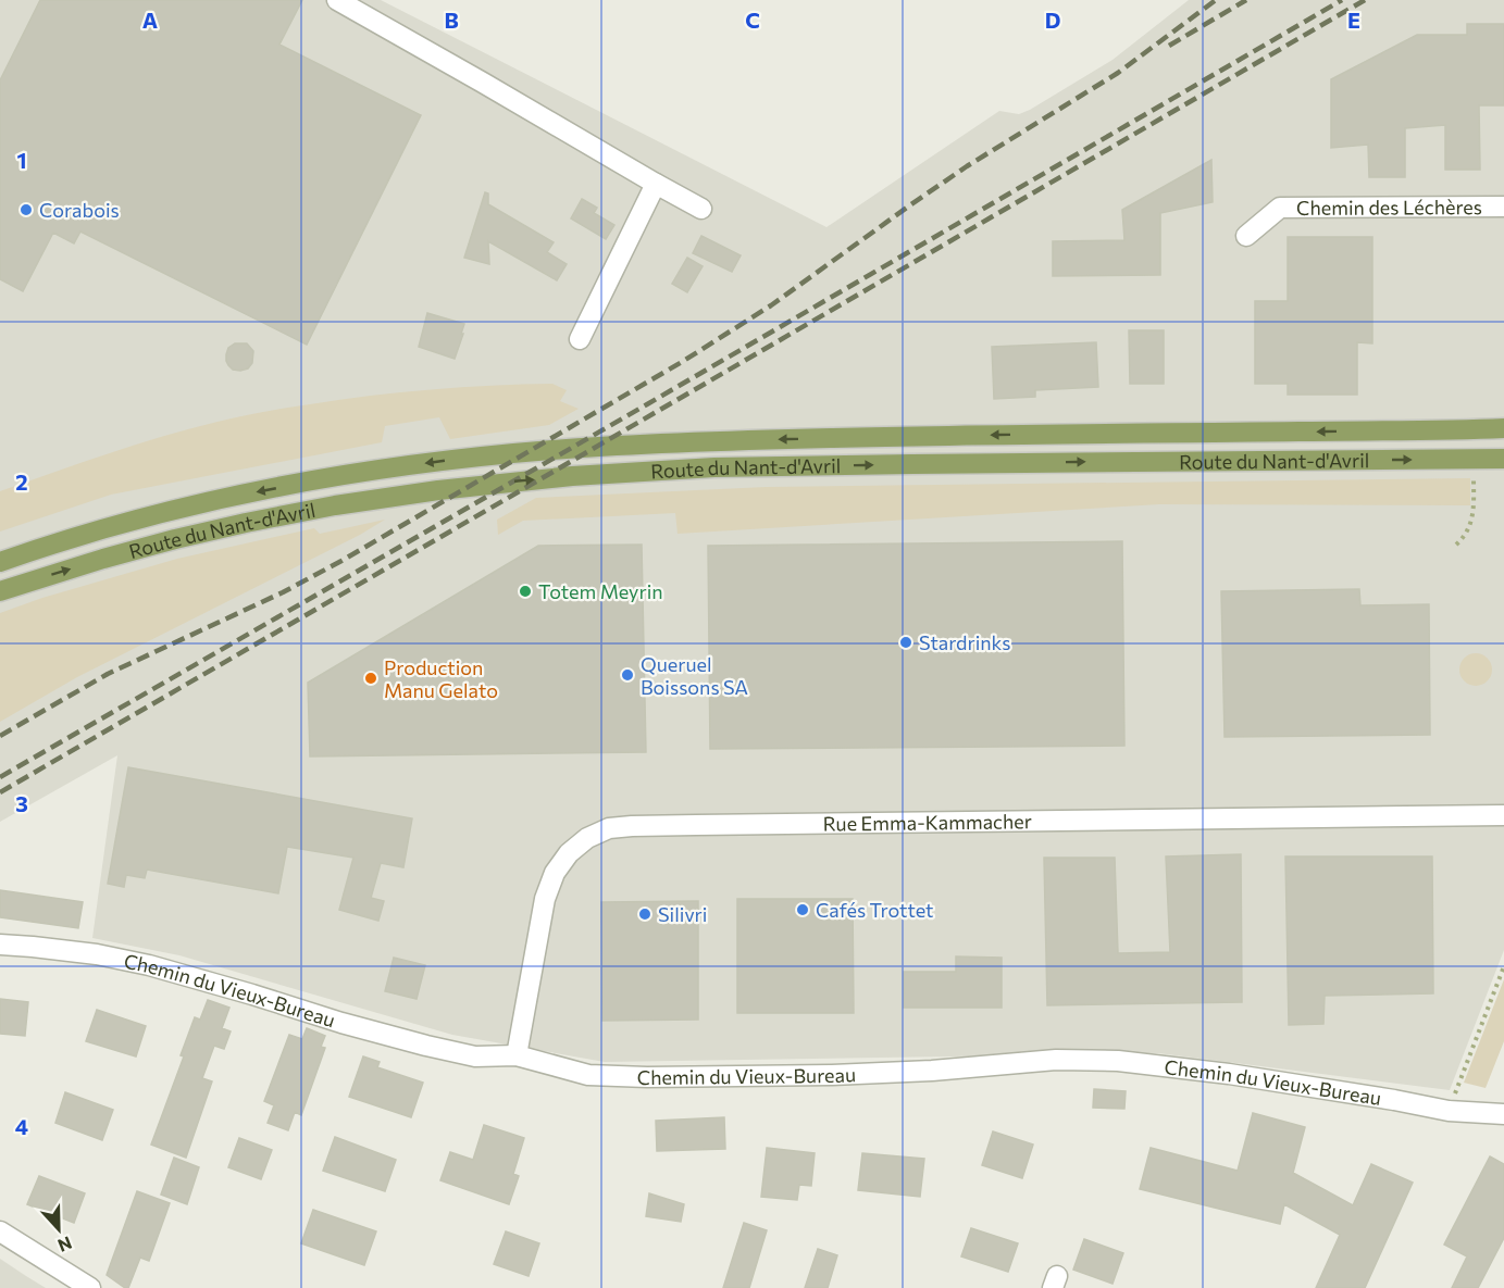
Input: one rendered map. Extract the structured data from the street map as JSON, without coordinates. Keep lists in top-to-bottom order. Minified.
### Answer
{"streets":{"main road":["Route du Nant-d'Avril"],"street":["Chemin des Léchères","Rue Emma-Kammacher","Chemin du Vieux-Bureau"]},"crossings":[["Rue Emma-Kammacher","Chemin du Vieux-Bureau"]],"places":["Corabois","Totem Meyrin","Stardrinks","Queruel Boissons SA","Production Manu Gelato","Cafés Trottet","Silivri"],"north":"bottom","grid":{"columns":["A","B","C","D","E"],"rows":["1","2","3","4"]}}
